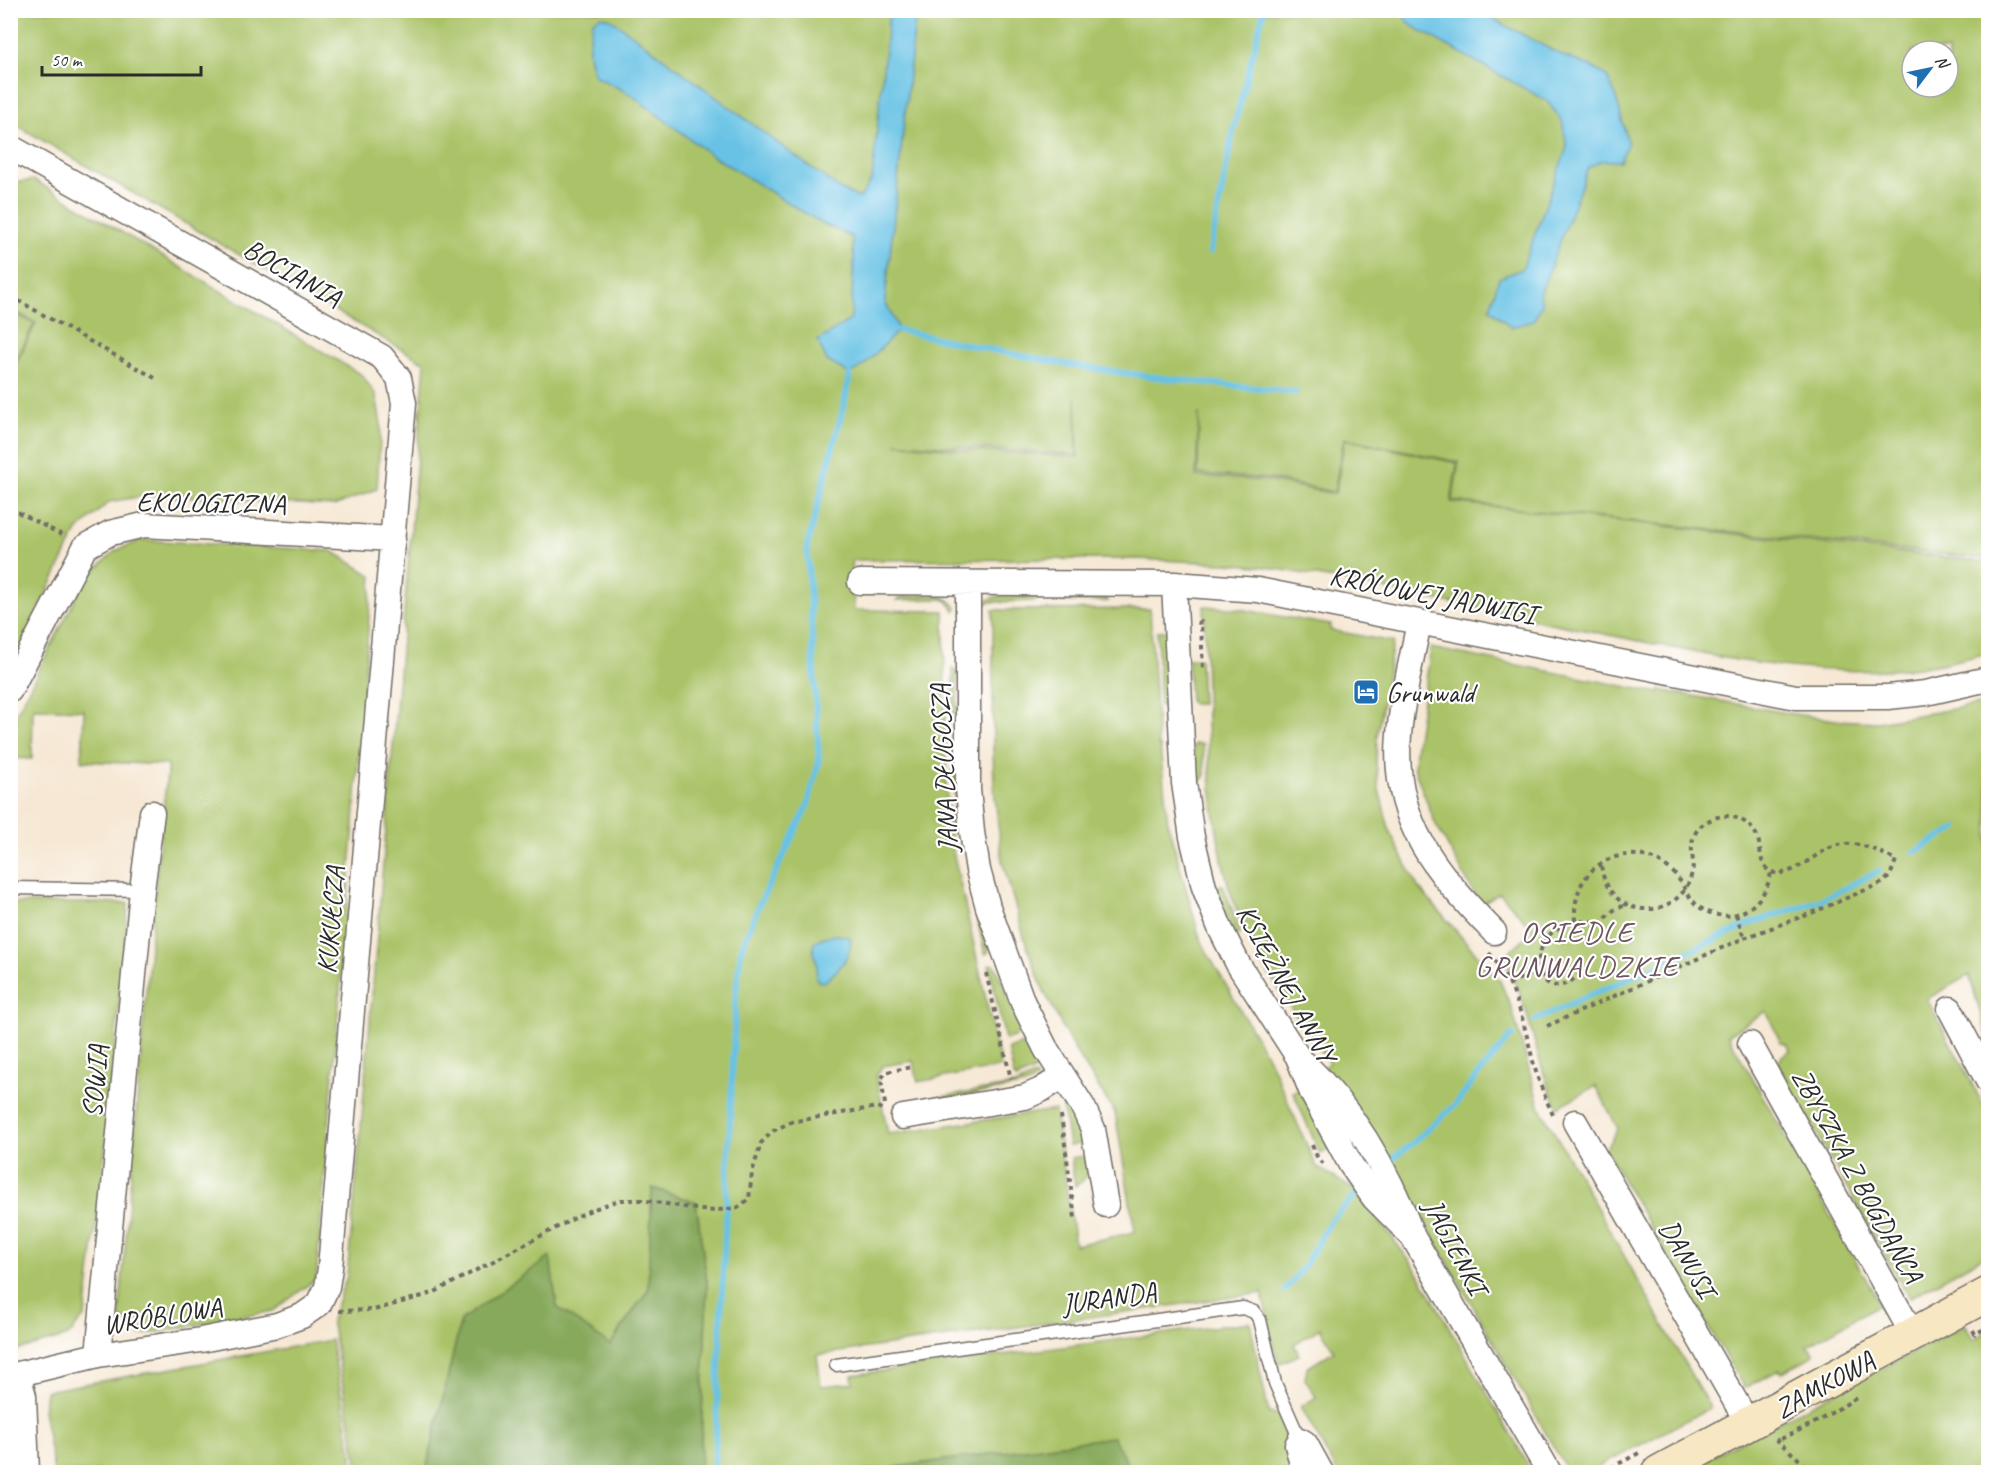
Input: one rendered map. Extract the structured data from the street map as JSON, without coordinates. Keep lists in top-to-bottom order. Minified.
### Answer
{"streets":{"street":["BOCIANIA","EKOLOGICZNA","KRÓLOWEJ JADWIGI","JANA DŁUGOSZA","KUKUŁCZA","KSIĘŻNEJ ANNY","SOWIA","ZBYSZKA Z BOGDAŃCA","JAGIENKI","DANUSI","JURANDA","WRÓBLOWA","ZAMKOWA"]},"crossings":[["BOCIANIA","EKOLOGICZNA"],["BOCIANIA","KUKUŁCZA"],["EKOLOGICZNA","KUKUŁCZA"],["KRÓLOWEJ JADWIGI","JANA DŁUGOSZA"],["KRÓLOWEJ JADWIGI","KSIĘŻNEJ ANNY"],["KUKUŁCZA","WRÓBLOWA"],["KSIĘŻNEJ ANNY","JAGIENKI"],["SOWIA","WRÓBLOWA"],["ZBYSZKA Z BOGDAŃCA","ZAMKOWA"],["DANUSI","ZAMKOWA"]],"districts":["OSIEDLE GRUNWALDZKIE"],"places":{"hotel":["Grunwald"]},"scale_bar":"50 m","north":"top right"}
